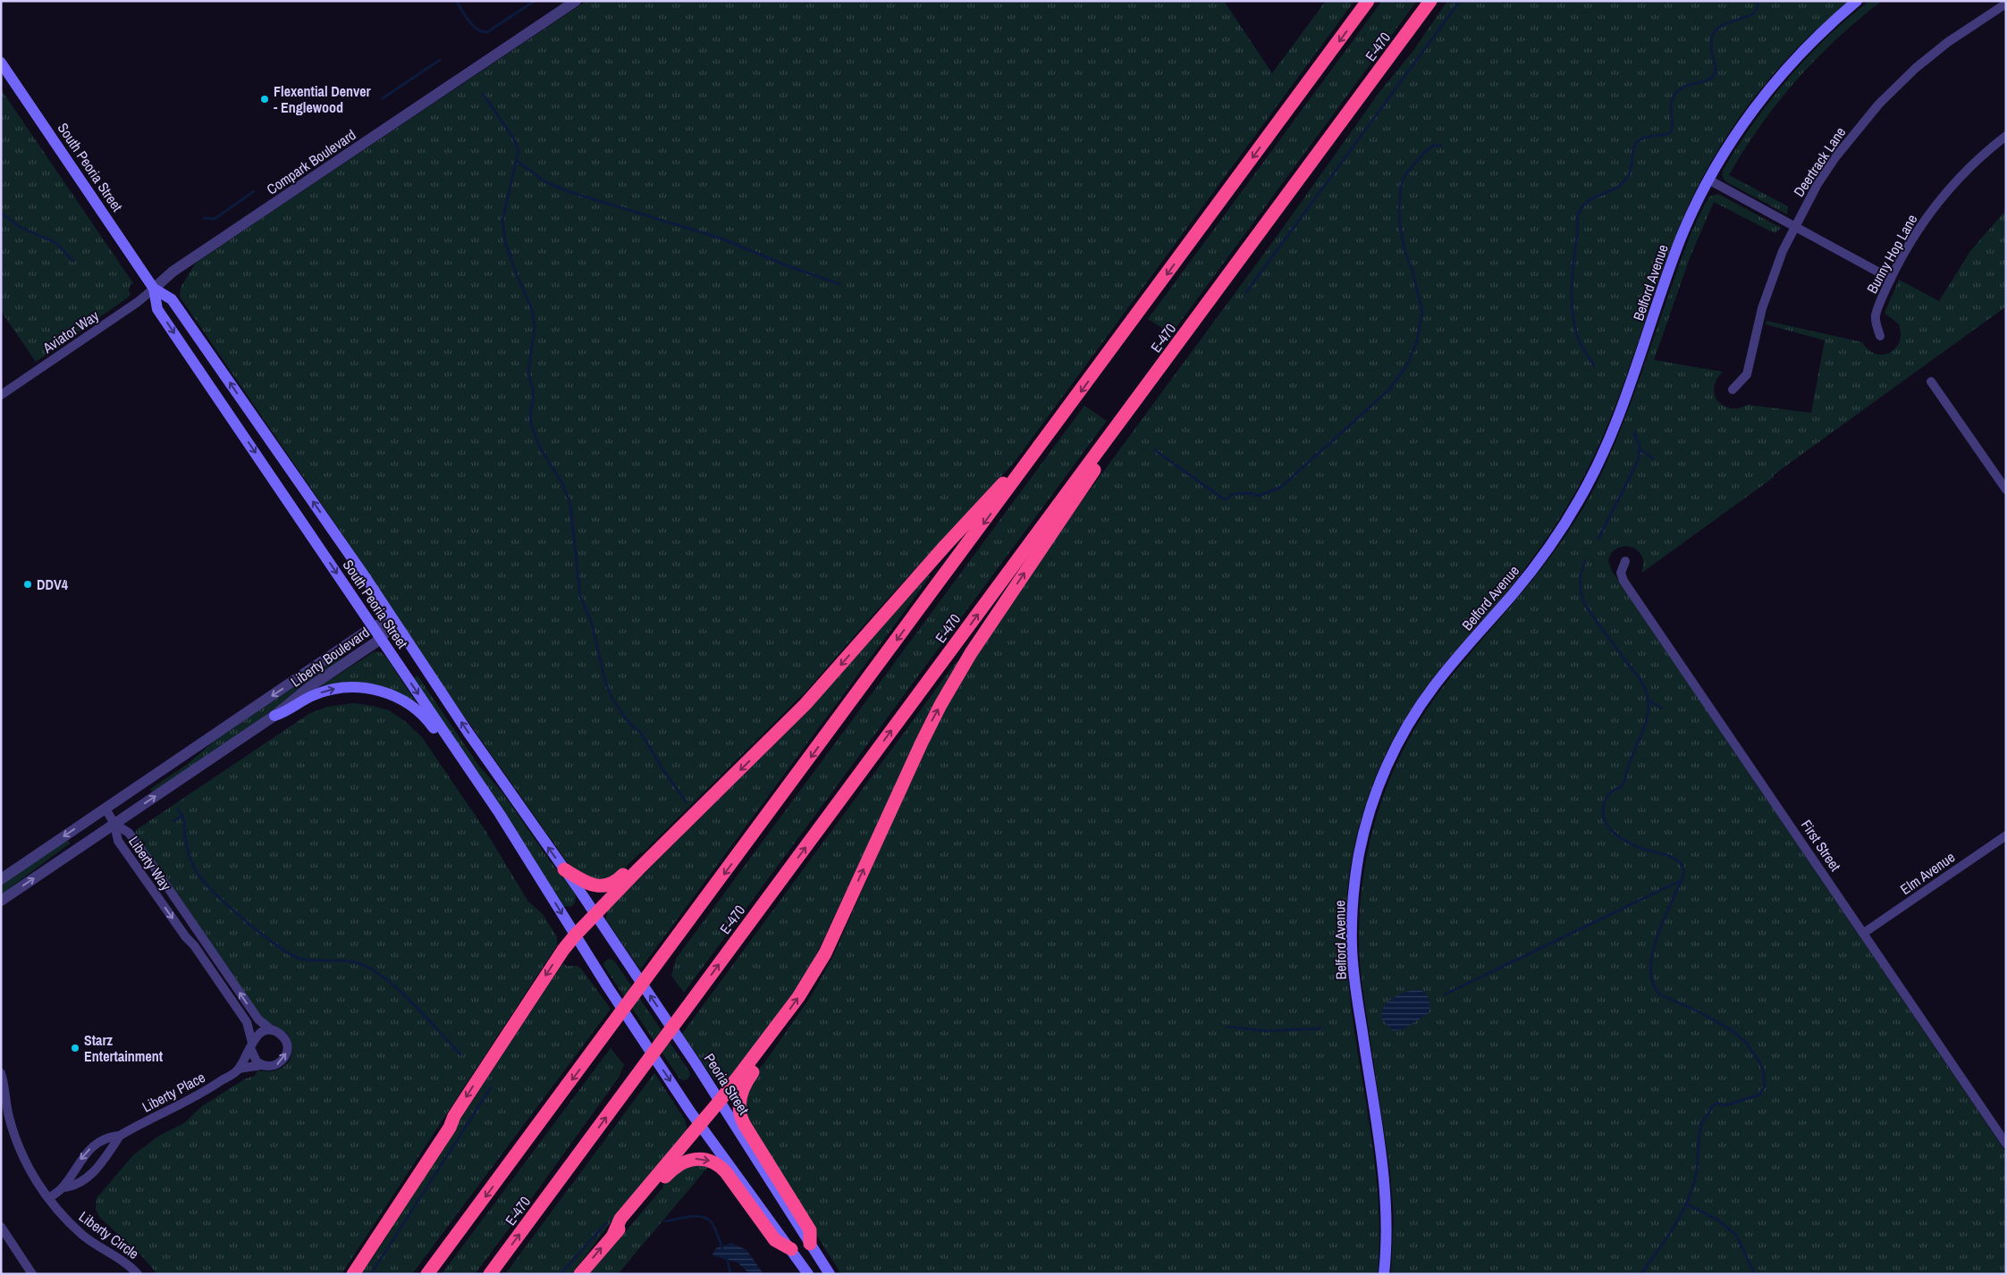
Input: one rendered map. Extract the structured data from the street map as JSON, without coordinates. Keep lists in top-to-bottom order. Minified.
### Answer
{"streets":{"highway":["E-470"],"main road":["South Peoria Street","Belford Avenue","Peoria Street"],"street":["Compark Boulevard","Deertrack Lane","Bunny Hop Lane","Aviator Way","Liberty Boulevard","First Street","Liberty Way","Elm Avenue","Liberty Place","Liberty Circle"]},"crossings":[["Compark Boulevard","South Peoria Street"],["Compark Boulevard","Aviator Way"],["South Peoria Street","Aviator Way"],["South Peoria Street","Liberty Boulevard"],["South Peoria Street","Peoria Street"],["Liberty Boulevard","Liberty Way"],["First Street","Elm Avenue"],["Liberty Way","Liberty Place"],["Liberty Place","Liberty Circle"]],"places":["Flexential Denver - Englewood","DDV4","Starz Entertainment"]}
